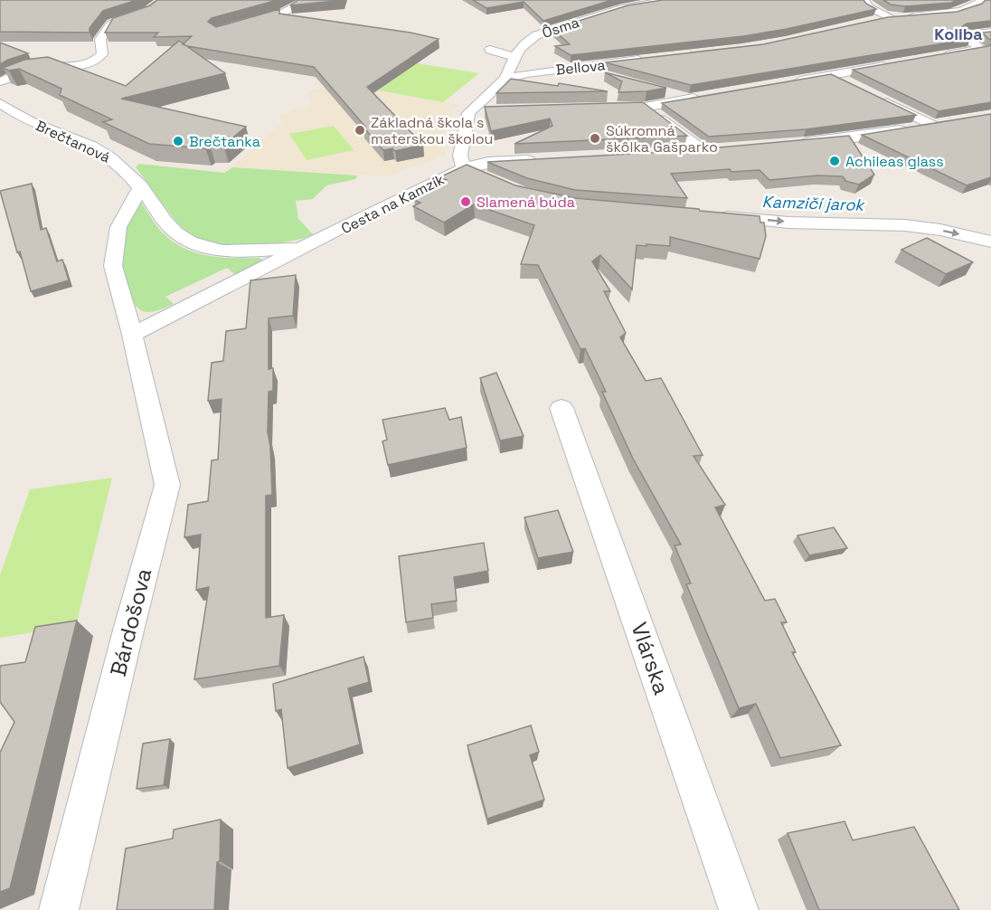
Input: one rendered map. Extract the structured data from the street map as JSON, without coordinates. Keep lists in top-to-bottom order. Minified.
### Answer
{"streets":{"street":["Ôsma","Bellova","Brečtanová","Cesta na Kamzík","Bárdošova","Vlárska"]},"crossings":[["Ôsma","Bellova"],["Brečtanová","Cesta na Kamzík"],["Cesta na Kamzík","Bárdošova"]],"districts":["Koliba"],"water":["Kamzičí jarok"],"places":["Základná škola s materskou školou","Súkromná škôlka Gašparko","Brečtanka","Achileas glass","Slamená búda"]}
